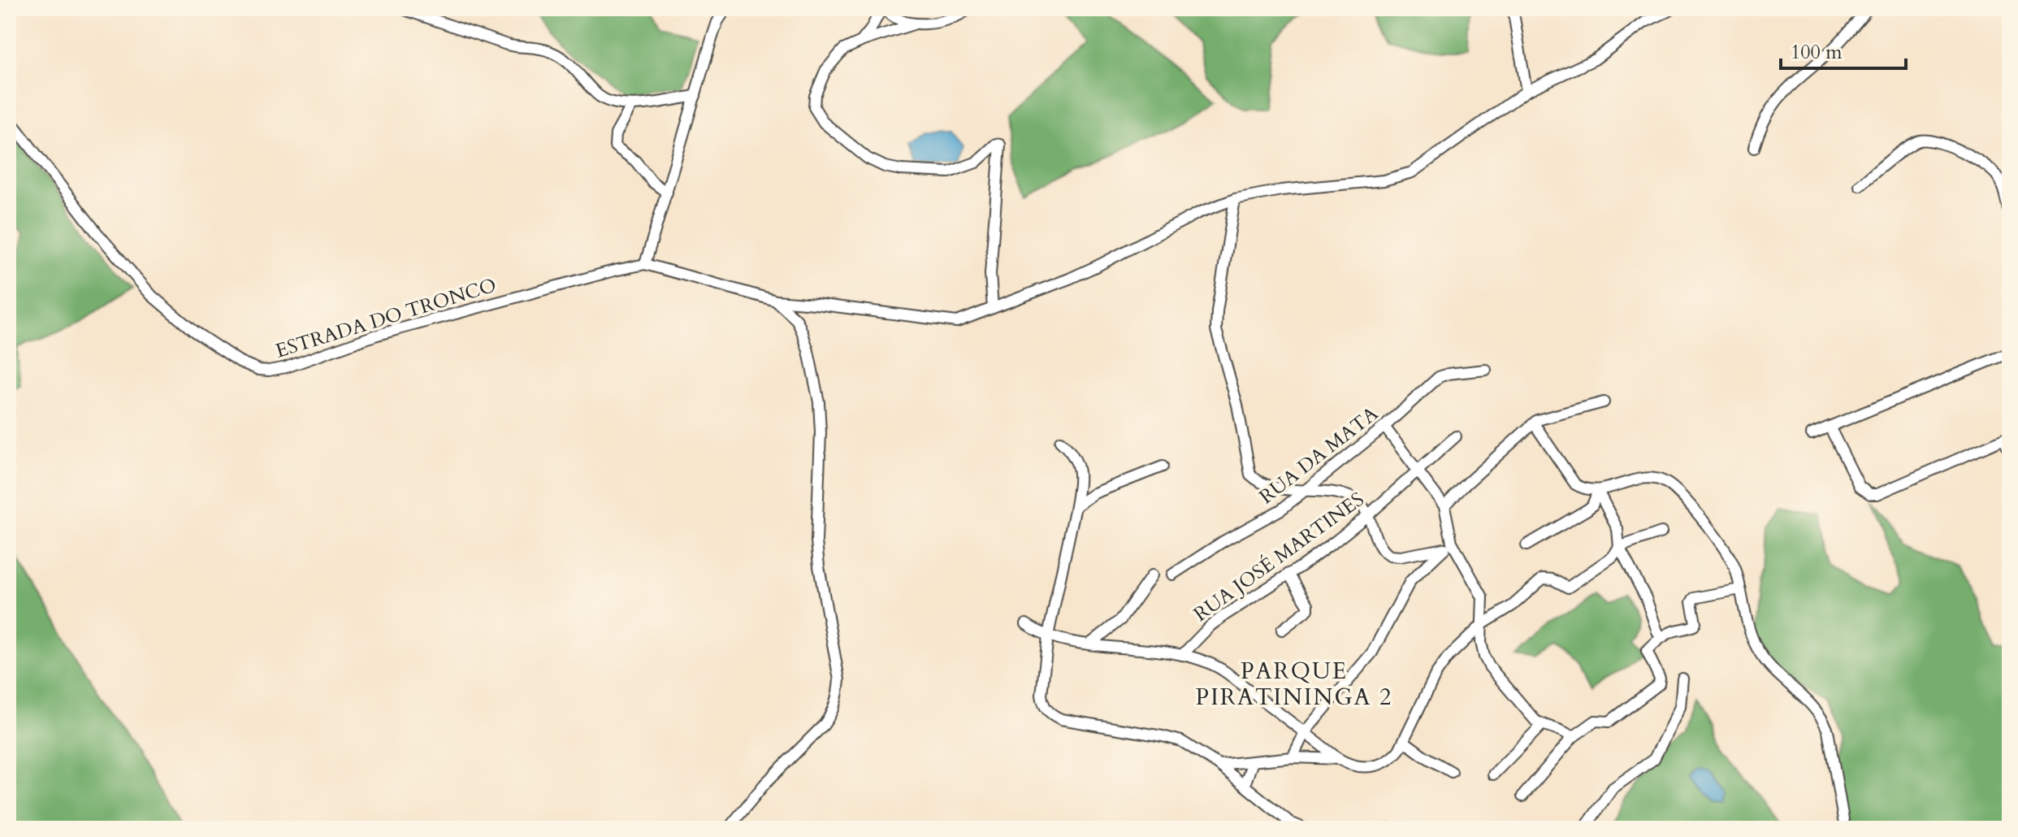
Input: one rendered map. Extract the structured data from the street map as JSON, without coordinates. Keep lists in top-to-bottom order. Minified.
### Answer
{"streets":{"street":["ESTRADA DO TRONCO","RUA DA MATA","RUA JOSÉ MARTINES"]},"districts":["PARQUE PIRATININGA 2"],"scale_bar":"100 m"}
